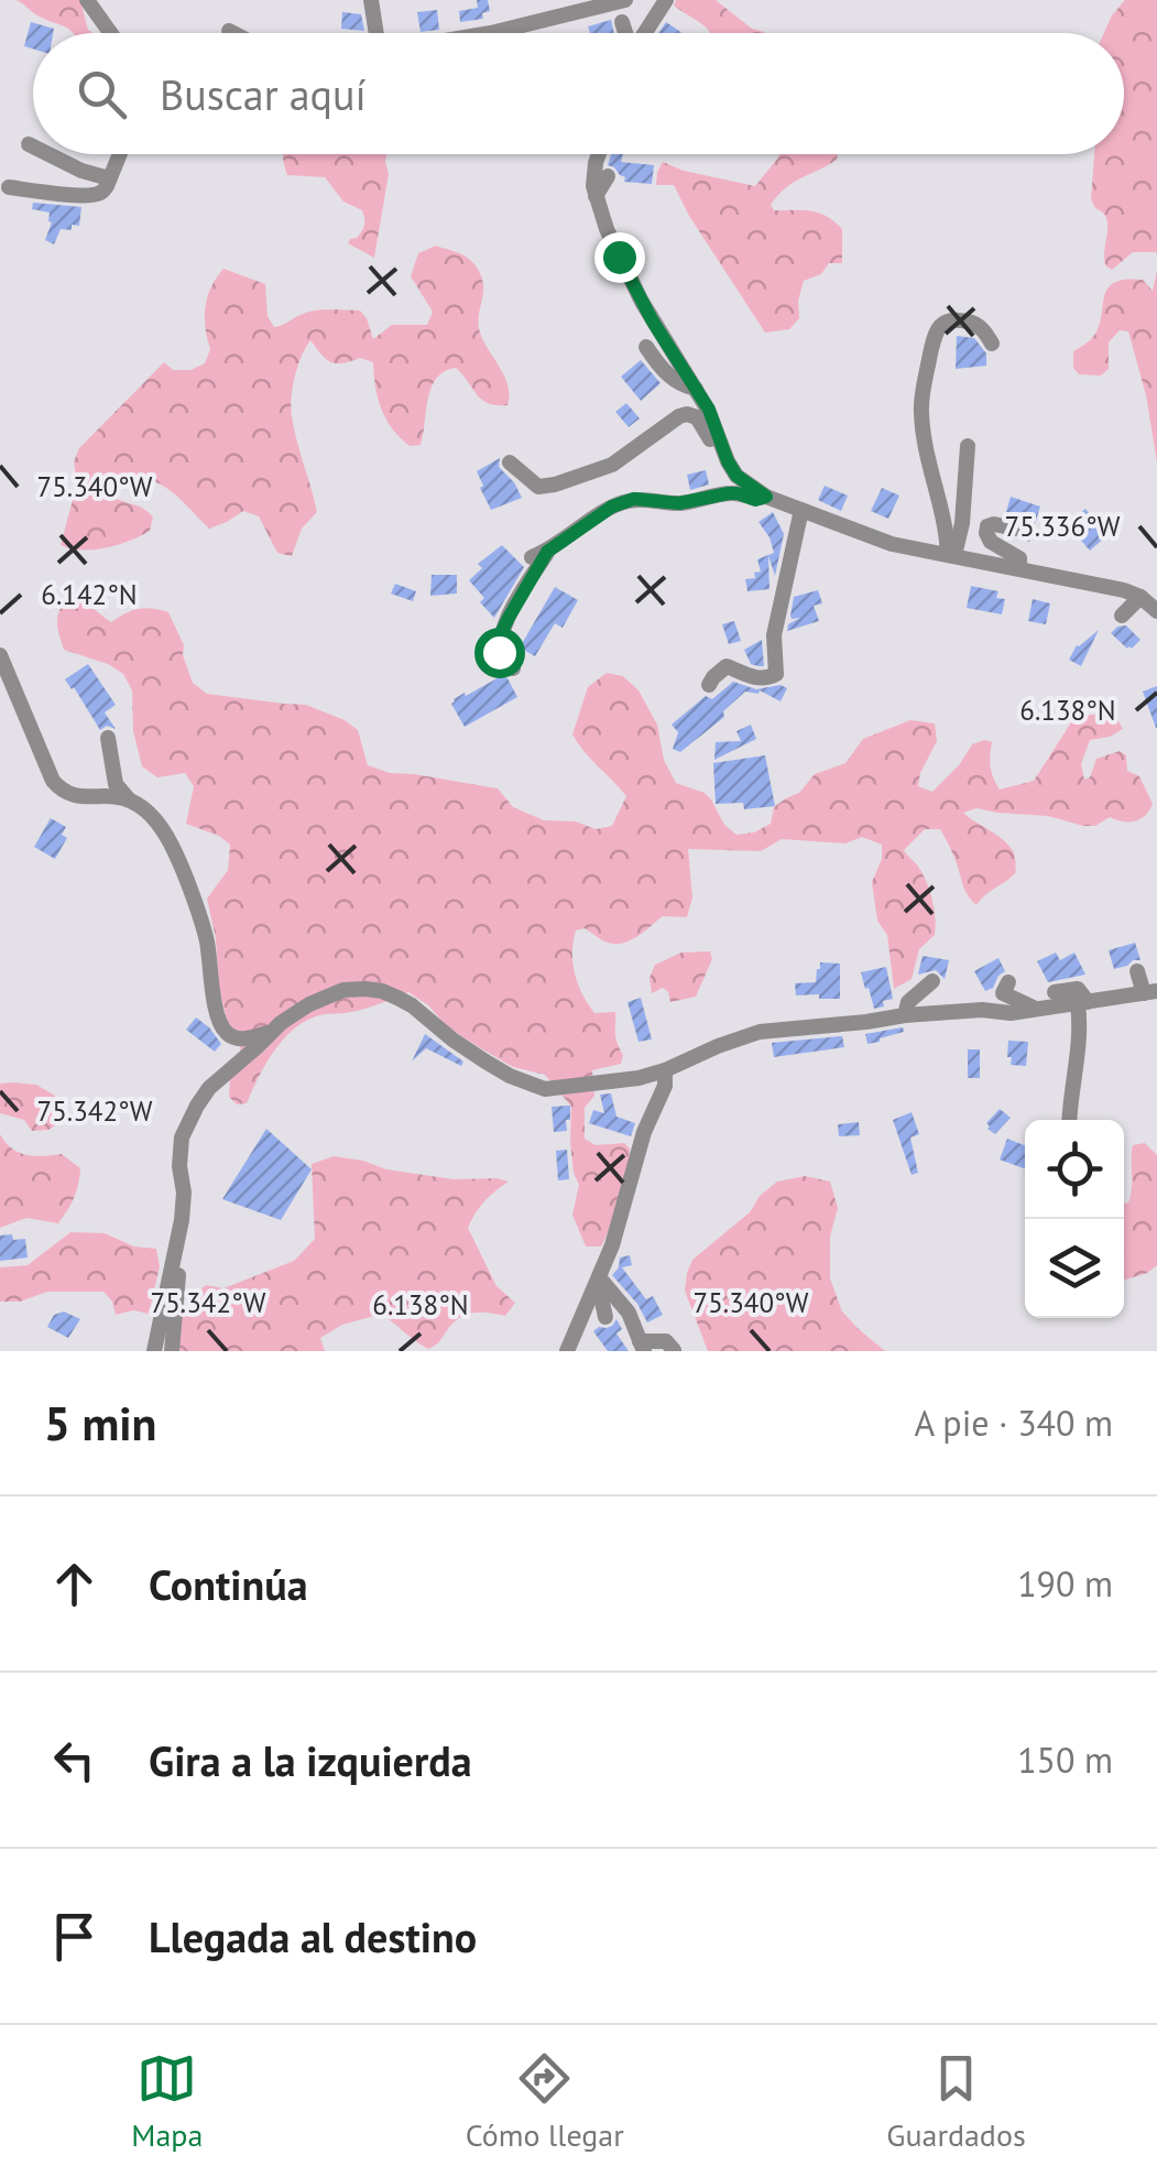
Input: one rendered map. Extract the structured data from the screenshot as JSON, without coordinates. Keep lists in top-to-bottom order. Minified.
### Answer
{"page":{"search":"Buscar aquí","heading":["5 min","A pie · 340 m"],"list":[["Continúa","190 m"],["Gira a la izquierda","150 m"],"Llegada al destino"],"nav":["Mapa","Cómo llegar","Guardados"]},"coordinates":["75.340°W","75.336°W","6.142°N","6.138°N","75.342°W"]}
